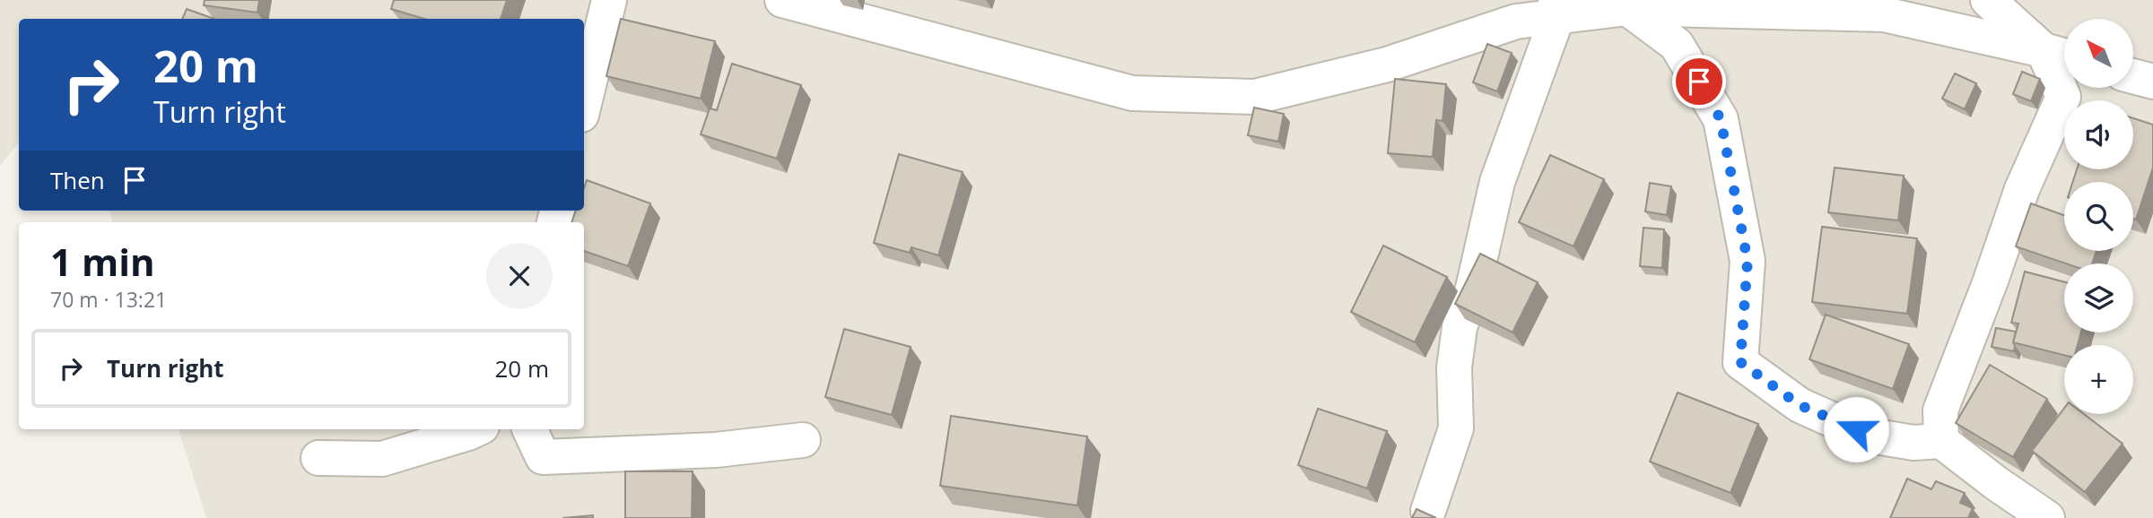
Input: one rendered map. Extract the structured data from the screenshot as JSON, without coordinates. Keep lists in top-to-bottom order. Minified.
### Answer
{"north":"top left","page":{"map_buttons":"+","turn":["20 m","Turn right"],"then":"Then","heading":["1 min","70 m · 13:21"],"list":[{"name":"Turn right","value":"20 m"}]}}
